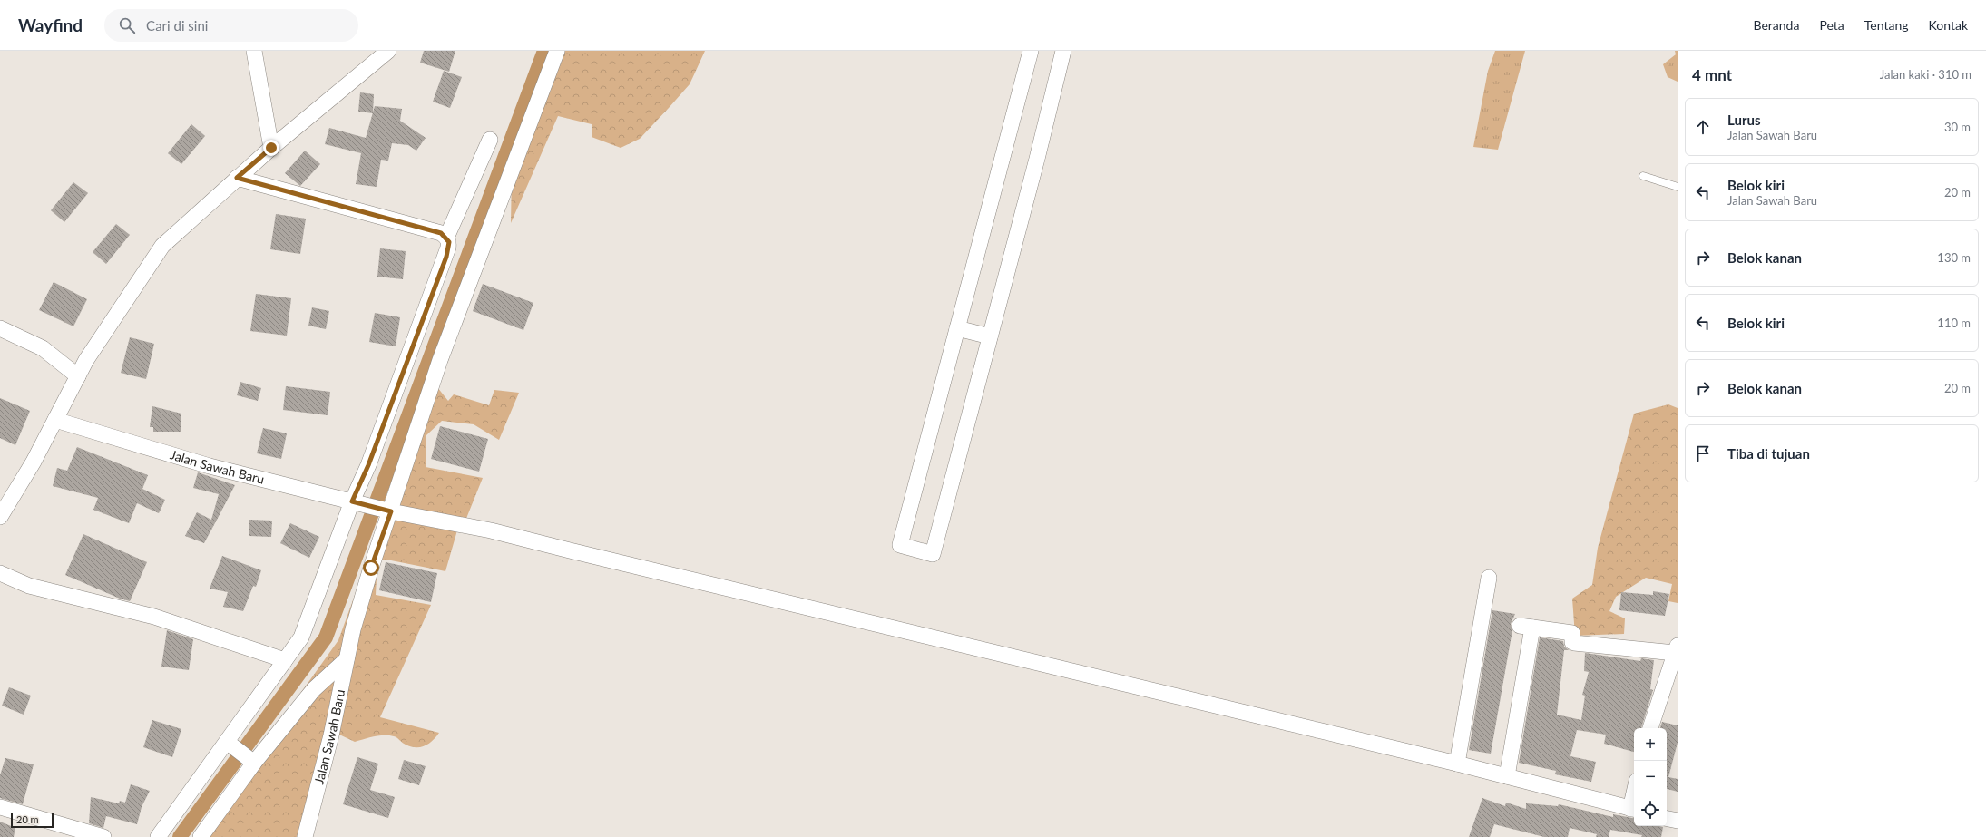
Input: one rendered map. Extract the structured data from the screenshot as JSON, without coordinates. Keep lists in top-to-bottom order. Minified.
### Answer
{"streets":{"street":["Jalan Sawah Baru"]},"scale_bar":"20 m","page":{"header":"Wayfind","search":"Cari di sini","nav":["Beranda","Peta","Tentang","Kontak"],"heading":["4 mnt","Jalan kaki · 310 m"],"list":[["Lurus","Jalan Sawah Baru","30 m"],["Belok kiri","Jalan Sawah Baru","20 m"],["Belok kanan","130 m"],["Belok kiri","110 m"],["Belok kanan","20 m"],"Tiba di tujuan"],"map_buttons":["+","−"],"scale":"20 m"}}
